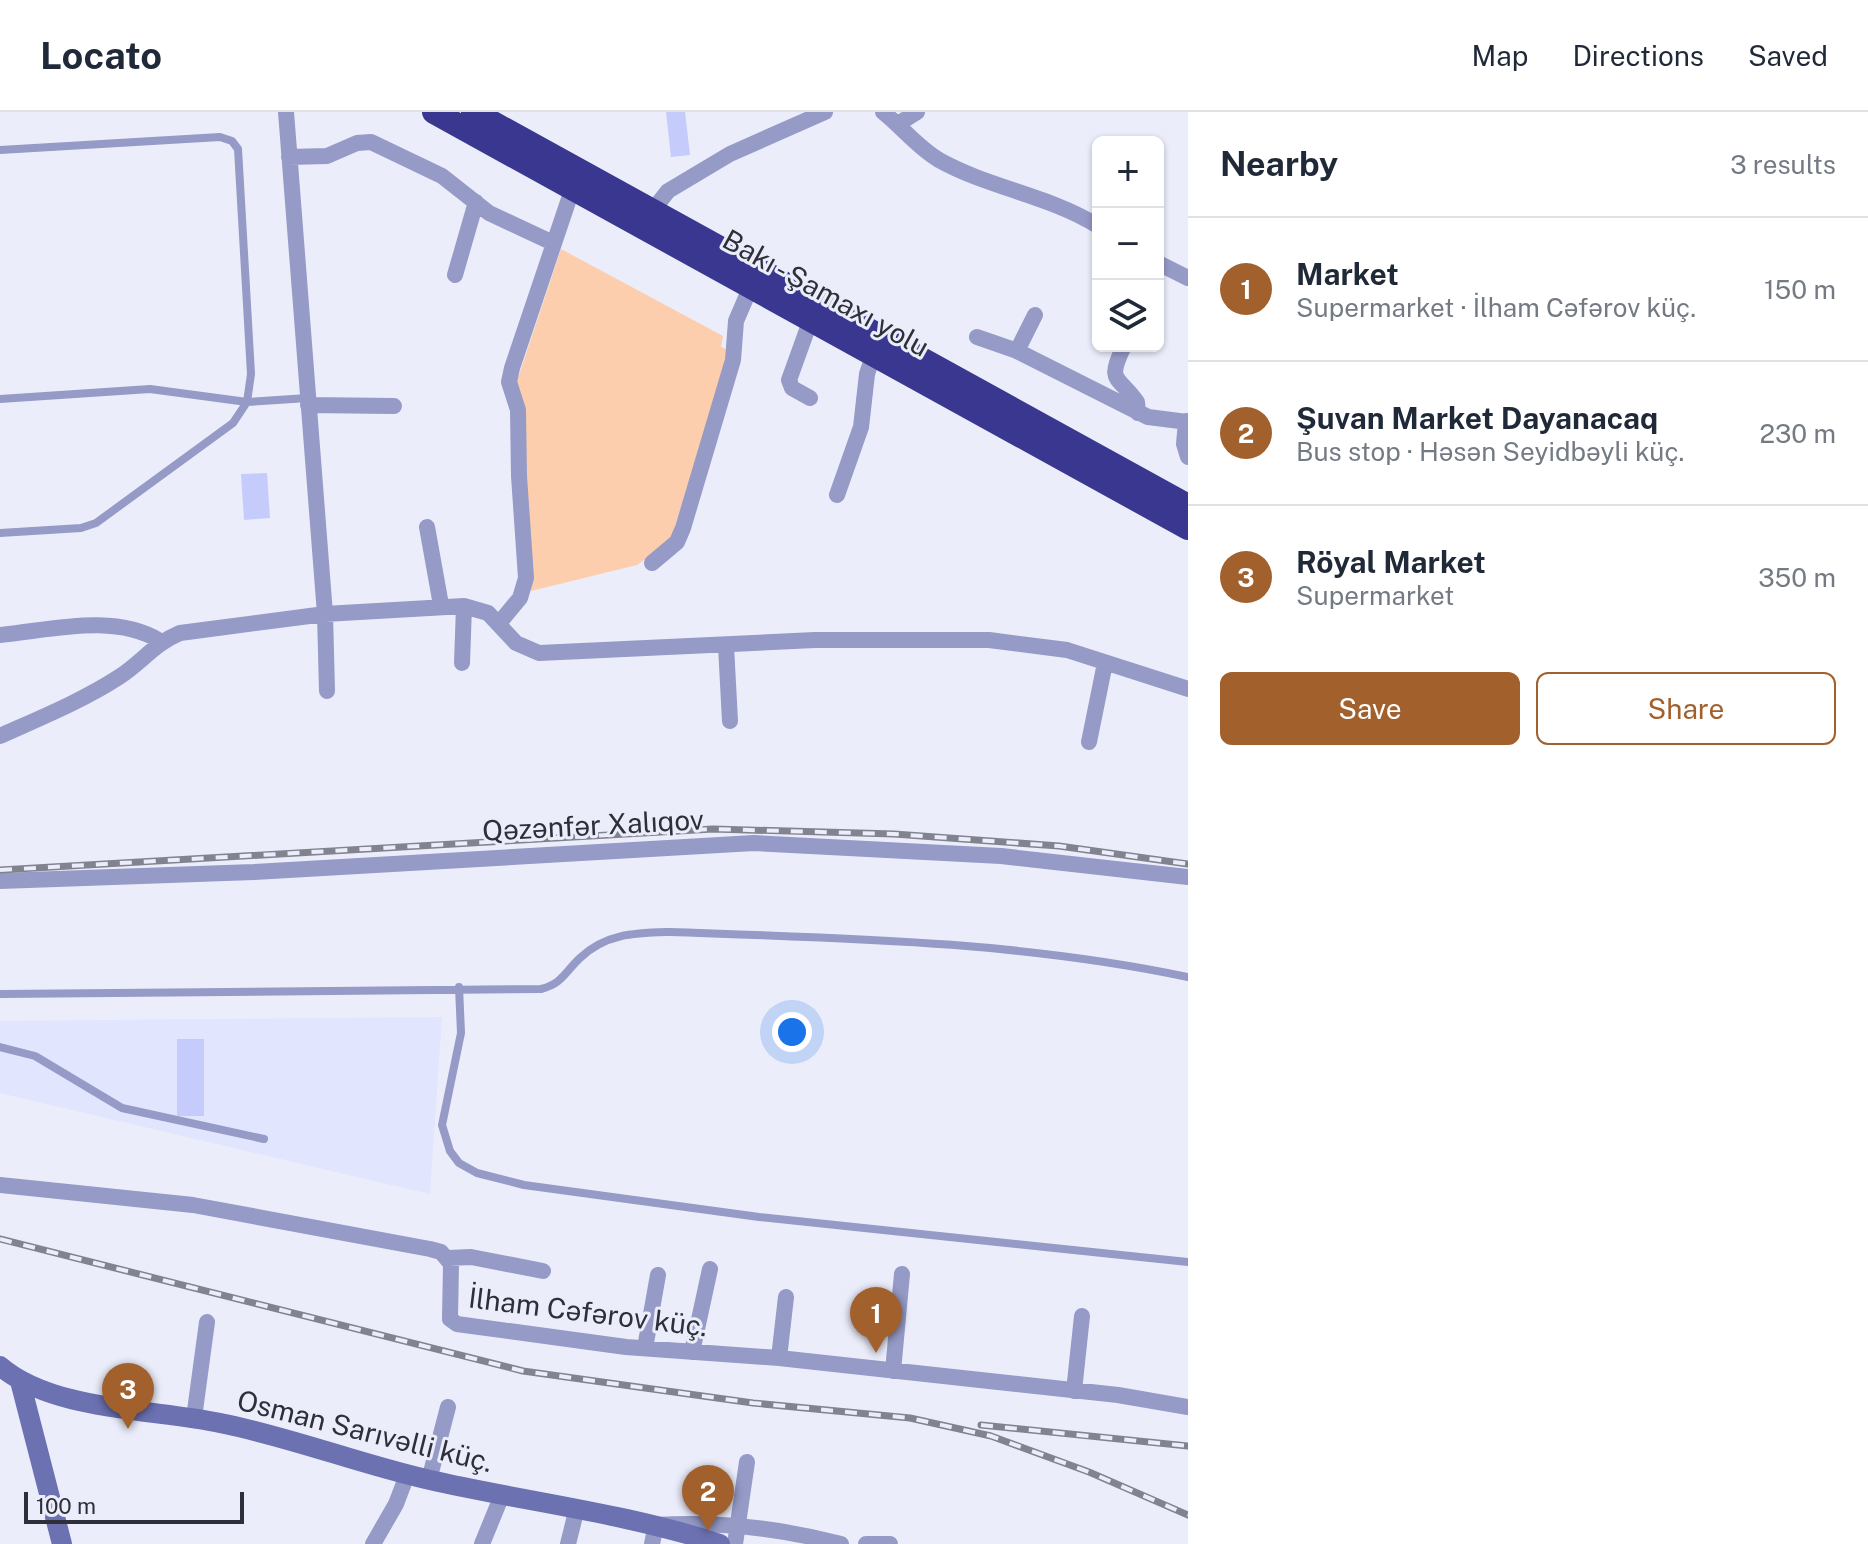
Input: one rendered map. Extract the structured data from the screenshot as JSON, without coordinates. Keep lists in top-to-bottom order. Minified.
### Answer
{"streets":{"highway":["Bakı - Şamaxı yolu"],"street":["Qəzənfər Xalıqov","İlham Cəfərov küç.","Osman Sarıvəlli küç."]},"scale_bar":"100 m","page":{"header":"Locato","nav":["Map","Directions","Saved"],"heading":["Nearby","3 results"],"map_buttons":["+","−"],"list":[{"mark":"1","name":"Market","note":"Supermarket · İlham Cəfərov küç.","value":"150 m"},{"mark":"2","name":"Şuvan Market Dayanacaq","note":"Bus stop · Həsən Seyidbəyli küç.","value":"230 m"},{"mark":"3","name":"Röyal Market","note":"Supermarket","value":"350 m"}],"buttons":["Save","Share"],"pins":["1","3","2"],"scale":"100 m"}}
